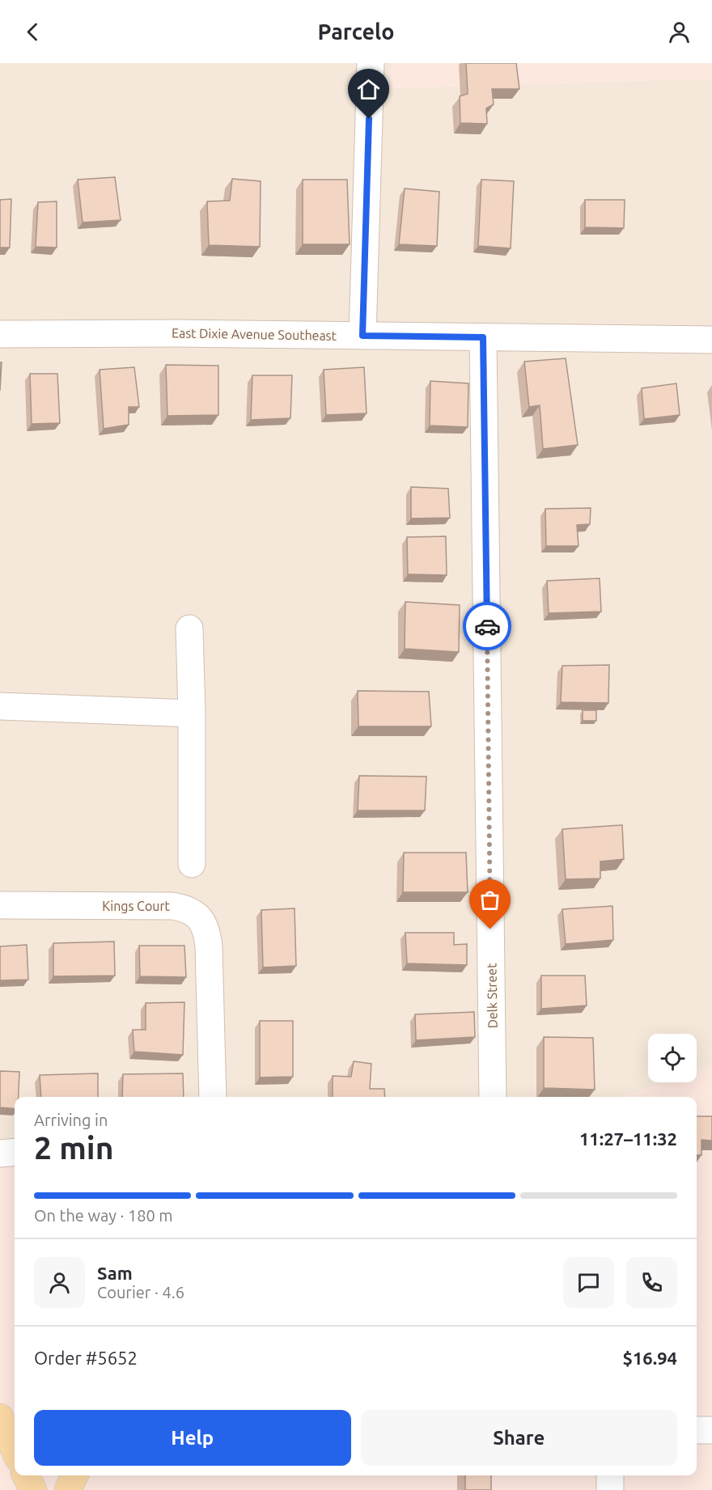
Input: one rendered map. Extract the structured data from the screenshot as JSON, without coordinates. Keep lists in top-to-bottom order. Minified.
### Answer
{"streets":{"street":["East Dixie Avenue Southeast","Kings Court","Delk Street"]},"crossings":[["East Dixie Avenue Southeast","Delk Street"]],"page":{"header":"Parcelo","heading":["2 min","Arriving in","11:27–11:32"],"panel":["Sam","Courier · 4.6","Order #5652","$16.94"],"bar":"On the way · 180 m","buttons":["Help","Share"]}}
